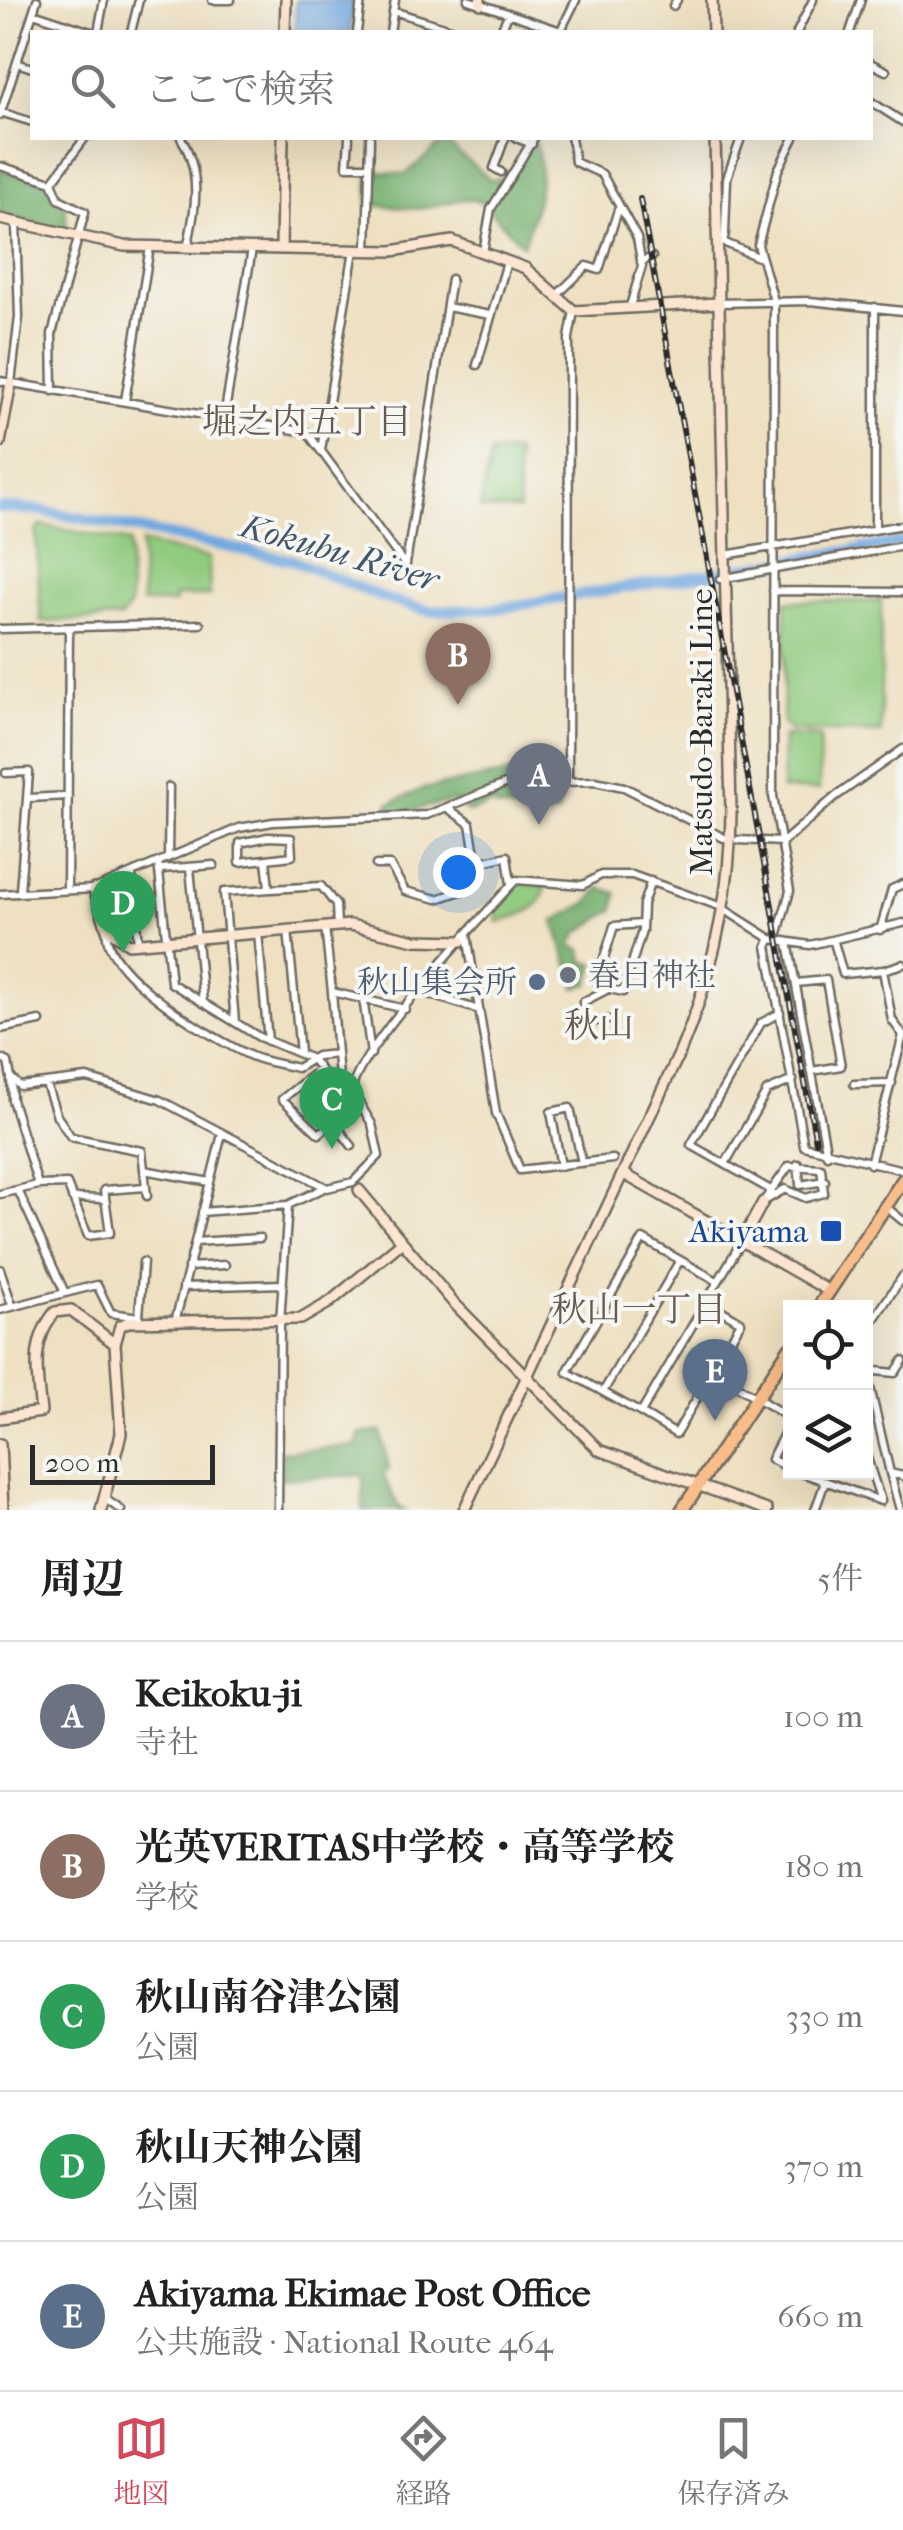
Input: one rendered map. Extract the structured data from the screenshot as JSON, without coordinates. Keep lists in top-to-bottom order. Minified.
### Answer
{"streets":{"street":["Matsudo-Baraki Line"]},"districts":["堀之内五丁目","秋山","秋山一丁目"],"water":["Kokubu River"],"places":{"other":["春日神社","秋山集会所"],"transit":["Akiyama"]},"scale_bar":"200 m","page":{"search":"ここで検索","pins":["B","A","D","C","E"],"scale":"200 m","heading":["周辺","5件"],"list":[{"mark":"A","name":"Keikoku-ji","note":"寺社","value":"100 m"},{"mark":"B","name":"光英VERITAS中学校・高等学校","note":"学校","value":"180 m"},{"mark":"C","name":"秋山南谷津公園","note":"公園","value":"330 m"},{"mark":"D","name":"秋山天神公園","note":"公園","value":"370 m"},{"mark":"E","name":"Akiyama Ekimae Post Office","note":"公共施設 · National Route 464","value":"660 m"}],"nav":["地図","経路","保存済み"]}}
